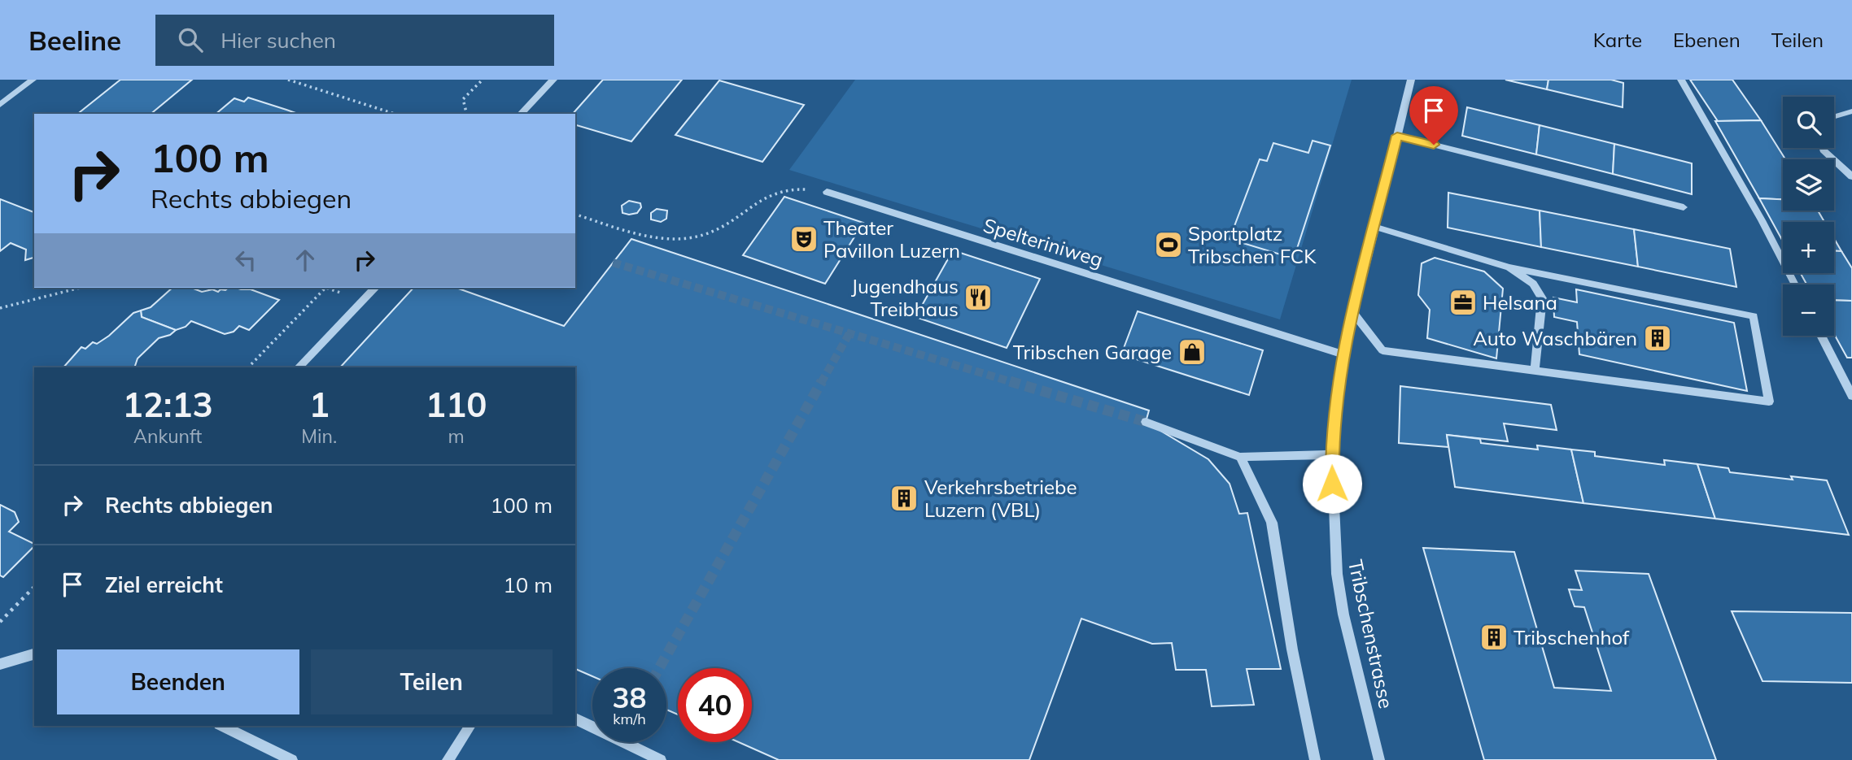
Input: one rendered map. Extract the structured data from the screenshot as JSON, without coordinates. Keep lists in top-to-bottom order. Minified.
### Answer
{"streets":{"street":["Spelteriniweg","Tribschenstrasse"]},"crossings":[["Spelteriniweg","Tribschenstrasse"]],"places":{"theatre":["Theater Pavillon Luzern"],"sports":["Sportplatz Tribschen FCK"],"restaurant":["Jugendhaus Treibhaus"],"office":["Helsana"],"building":["Auto Waschbären","Verkehrsbetriebe Luzern (VBL)","Tribschenhof"],"shop":["Tribschen Garage"]},"page":{"header":"Beeline","search":"Hier suchen","nav":["Karte","Ebenen","Teilen"],"map_buttons":["+","−"],"turn":["100 m","Rechts abbiegen"],"eta":["12:13","Ankunft","1","Min.","110","m"],"list":[{"name":"Rechts abbiegen","value":"100 m"},{"name":"Ziel erreicht","value":"10 m"}],"buttons":["Beenden","Teilen"],"speed":"38 km/h","limit":"40"}}
